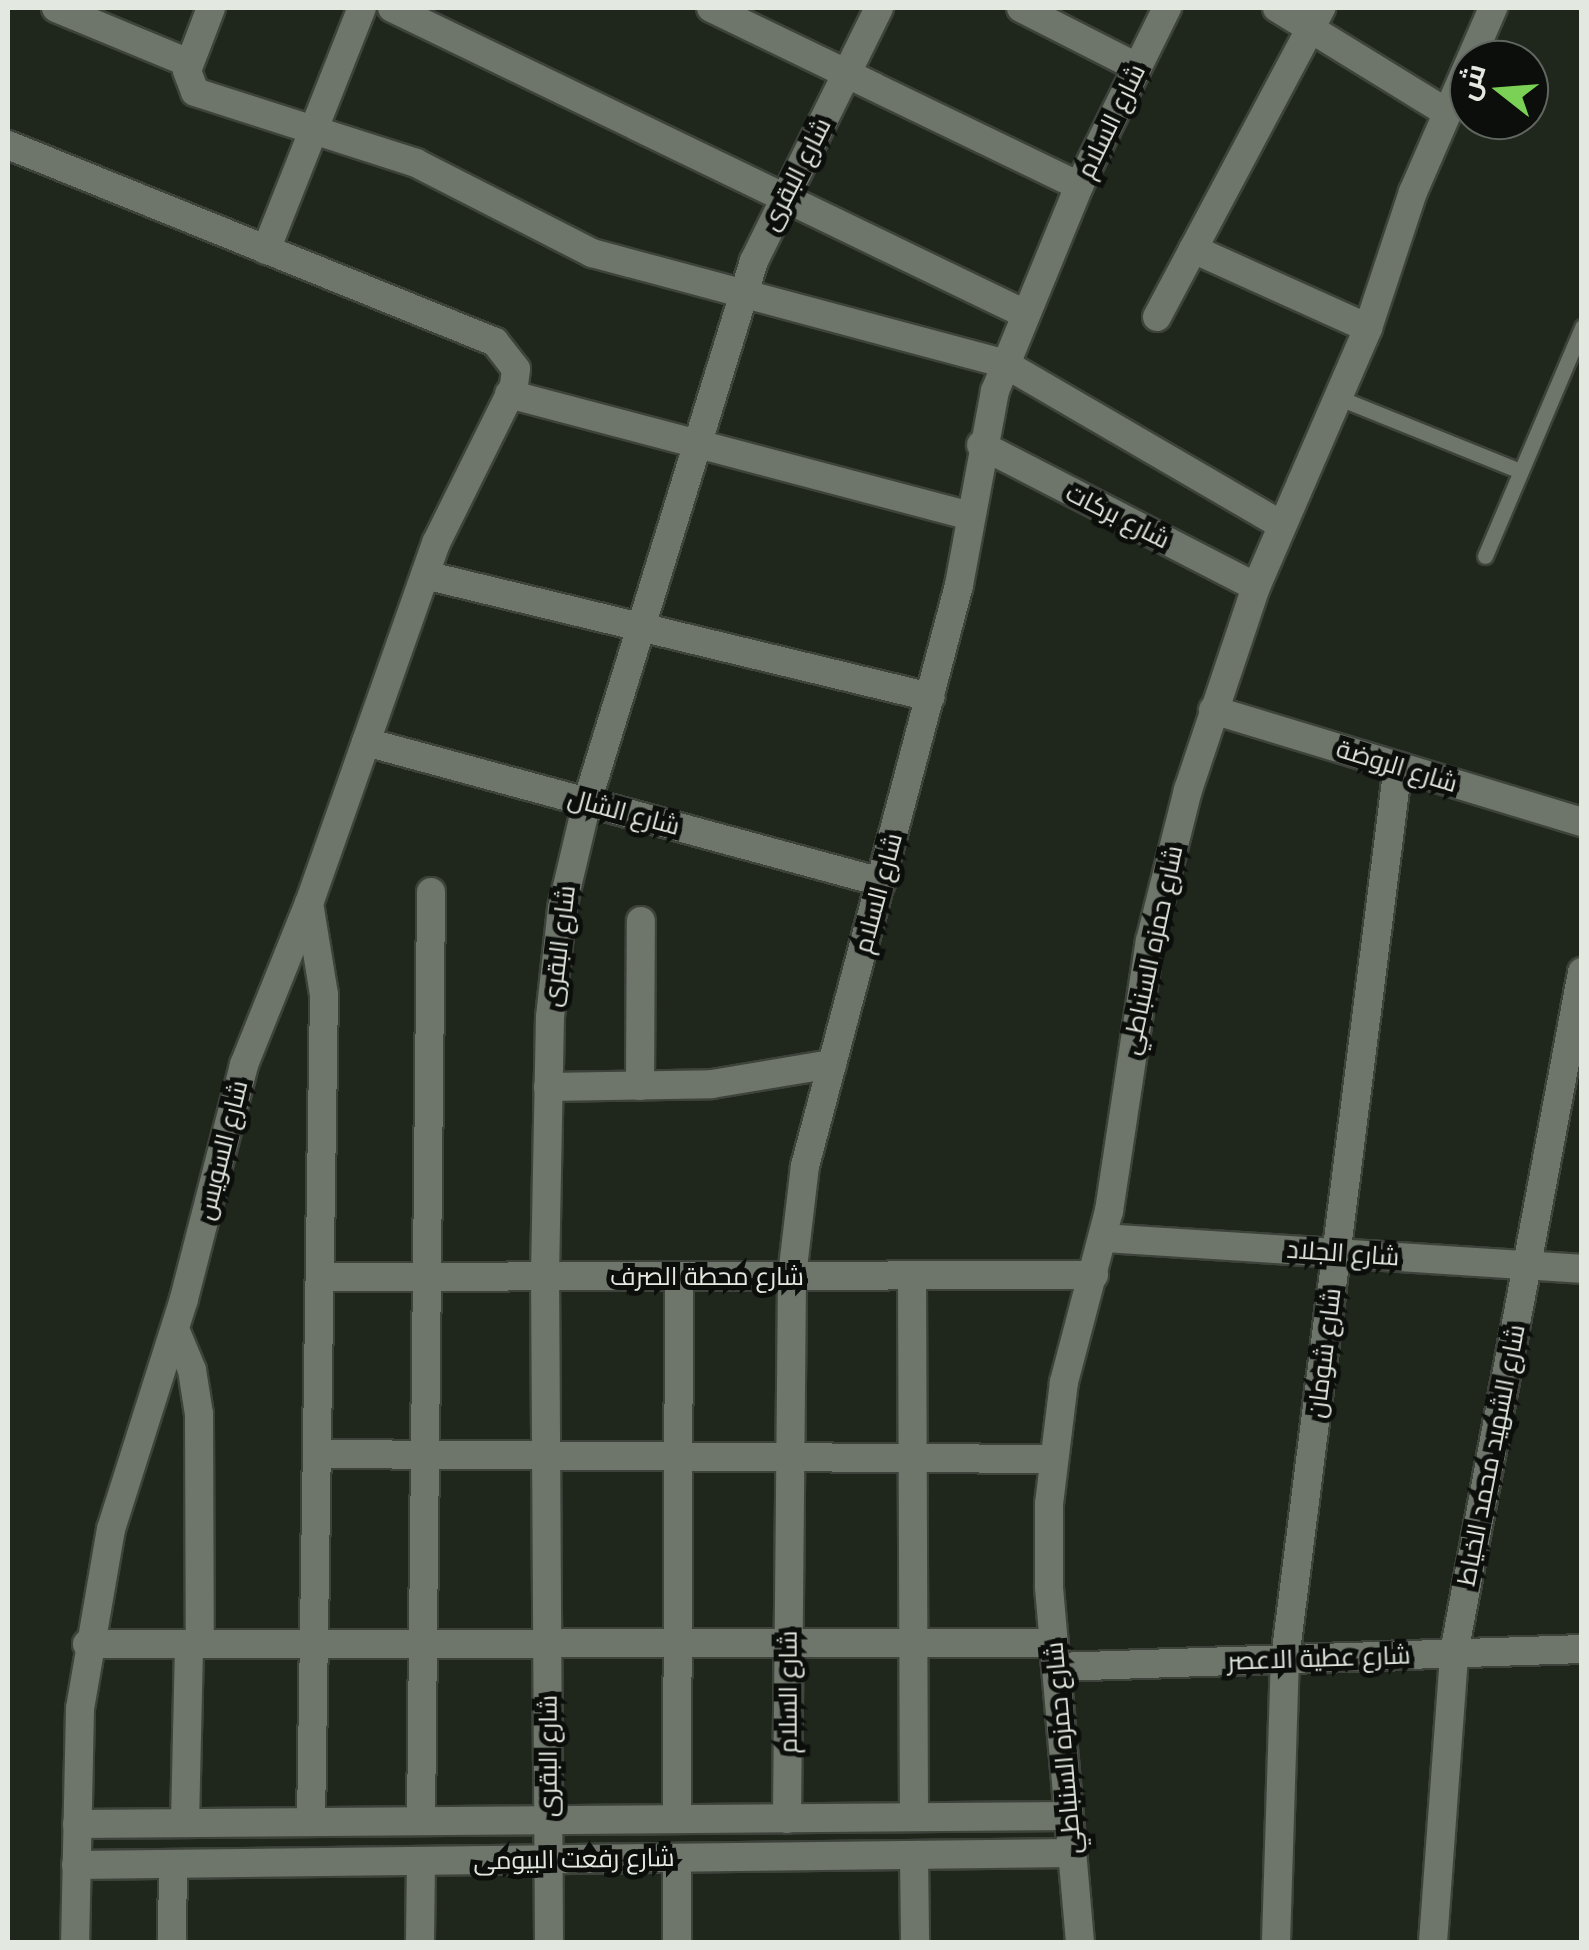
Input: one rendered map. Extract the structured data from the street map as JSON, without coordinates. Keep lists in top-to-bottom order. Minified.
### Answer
{"streets":{"street":["شارع السلام","شارع البقرى","شارع بركات","شارع الروضة","شارع الشال","شارع حمزه السنباطي","شارع السويس","شارع الجلاد","شارع محطة الصرف","شارع شومان","شارع الشهيد محمد الخياط","شارع عطية الاعصر","شارع رفعت البيومى"]},"crossings":[["شارع السلام","شارع بركات"],["شارع السلام","شارع الشال"],["شارع السلام","شارع محطة الصرف"],["شارع السلام","شارع عطية الاعصر"],["شارع السلام","شارع رفعت البيومى"],["شارع البقرى","شارع الشال"],["شارع البقرى","شارع محطة الصرف"],["شارع البقرى","شارع عطية الاعصر"],["شارع البقرى","شارع رفعت البيومى"],["شارع بركات","شارع حمزه السنباطي"],["شارع الروضة","شارع حمزه السنباطي"],["شارع الروضة","شارع شومان"],["شارع الشال","شارع السويس"],["شارع حمزه السنباطي","شارع الجلاد"],["شارع حمزه السنباطي","شارع محطة الصرف"],["شارع حمزه السنباطي","شارع عطية الاعصر"],["شارع حمزه السنباطي","شارع رفعت البيومى"],["شارع السويس","شارع عطية الاعصر"],["شارع السويس","شارع رفعت البيومى"],["شارع الجلاد","شارع شومان"],["شارع الجلاد","شارع الشهيد محمد الخياط"],["شارع شومان","شارع عطية الاعصر"],["شارع الشهيد محمد الخياط","شارع عطية الاعصر"]],"north":"left"}
